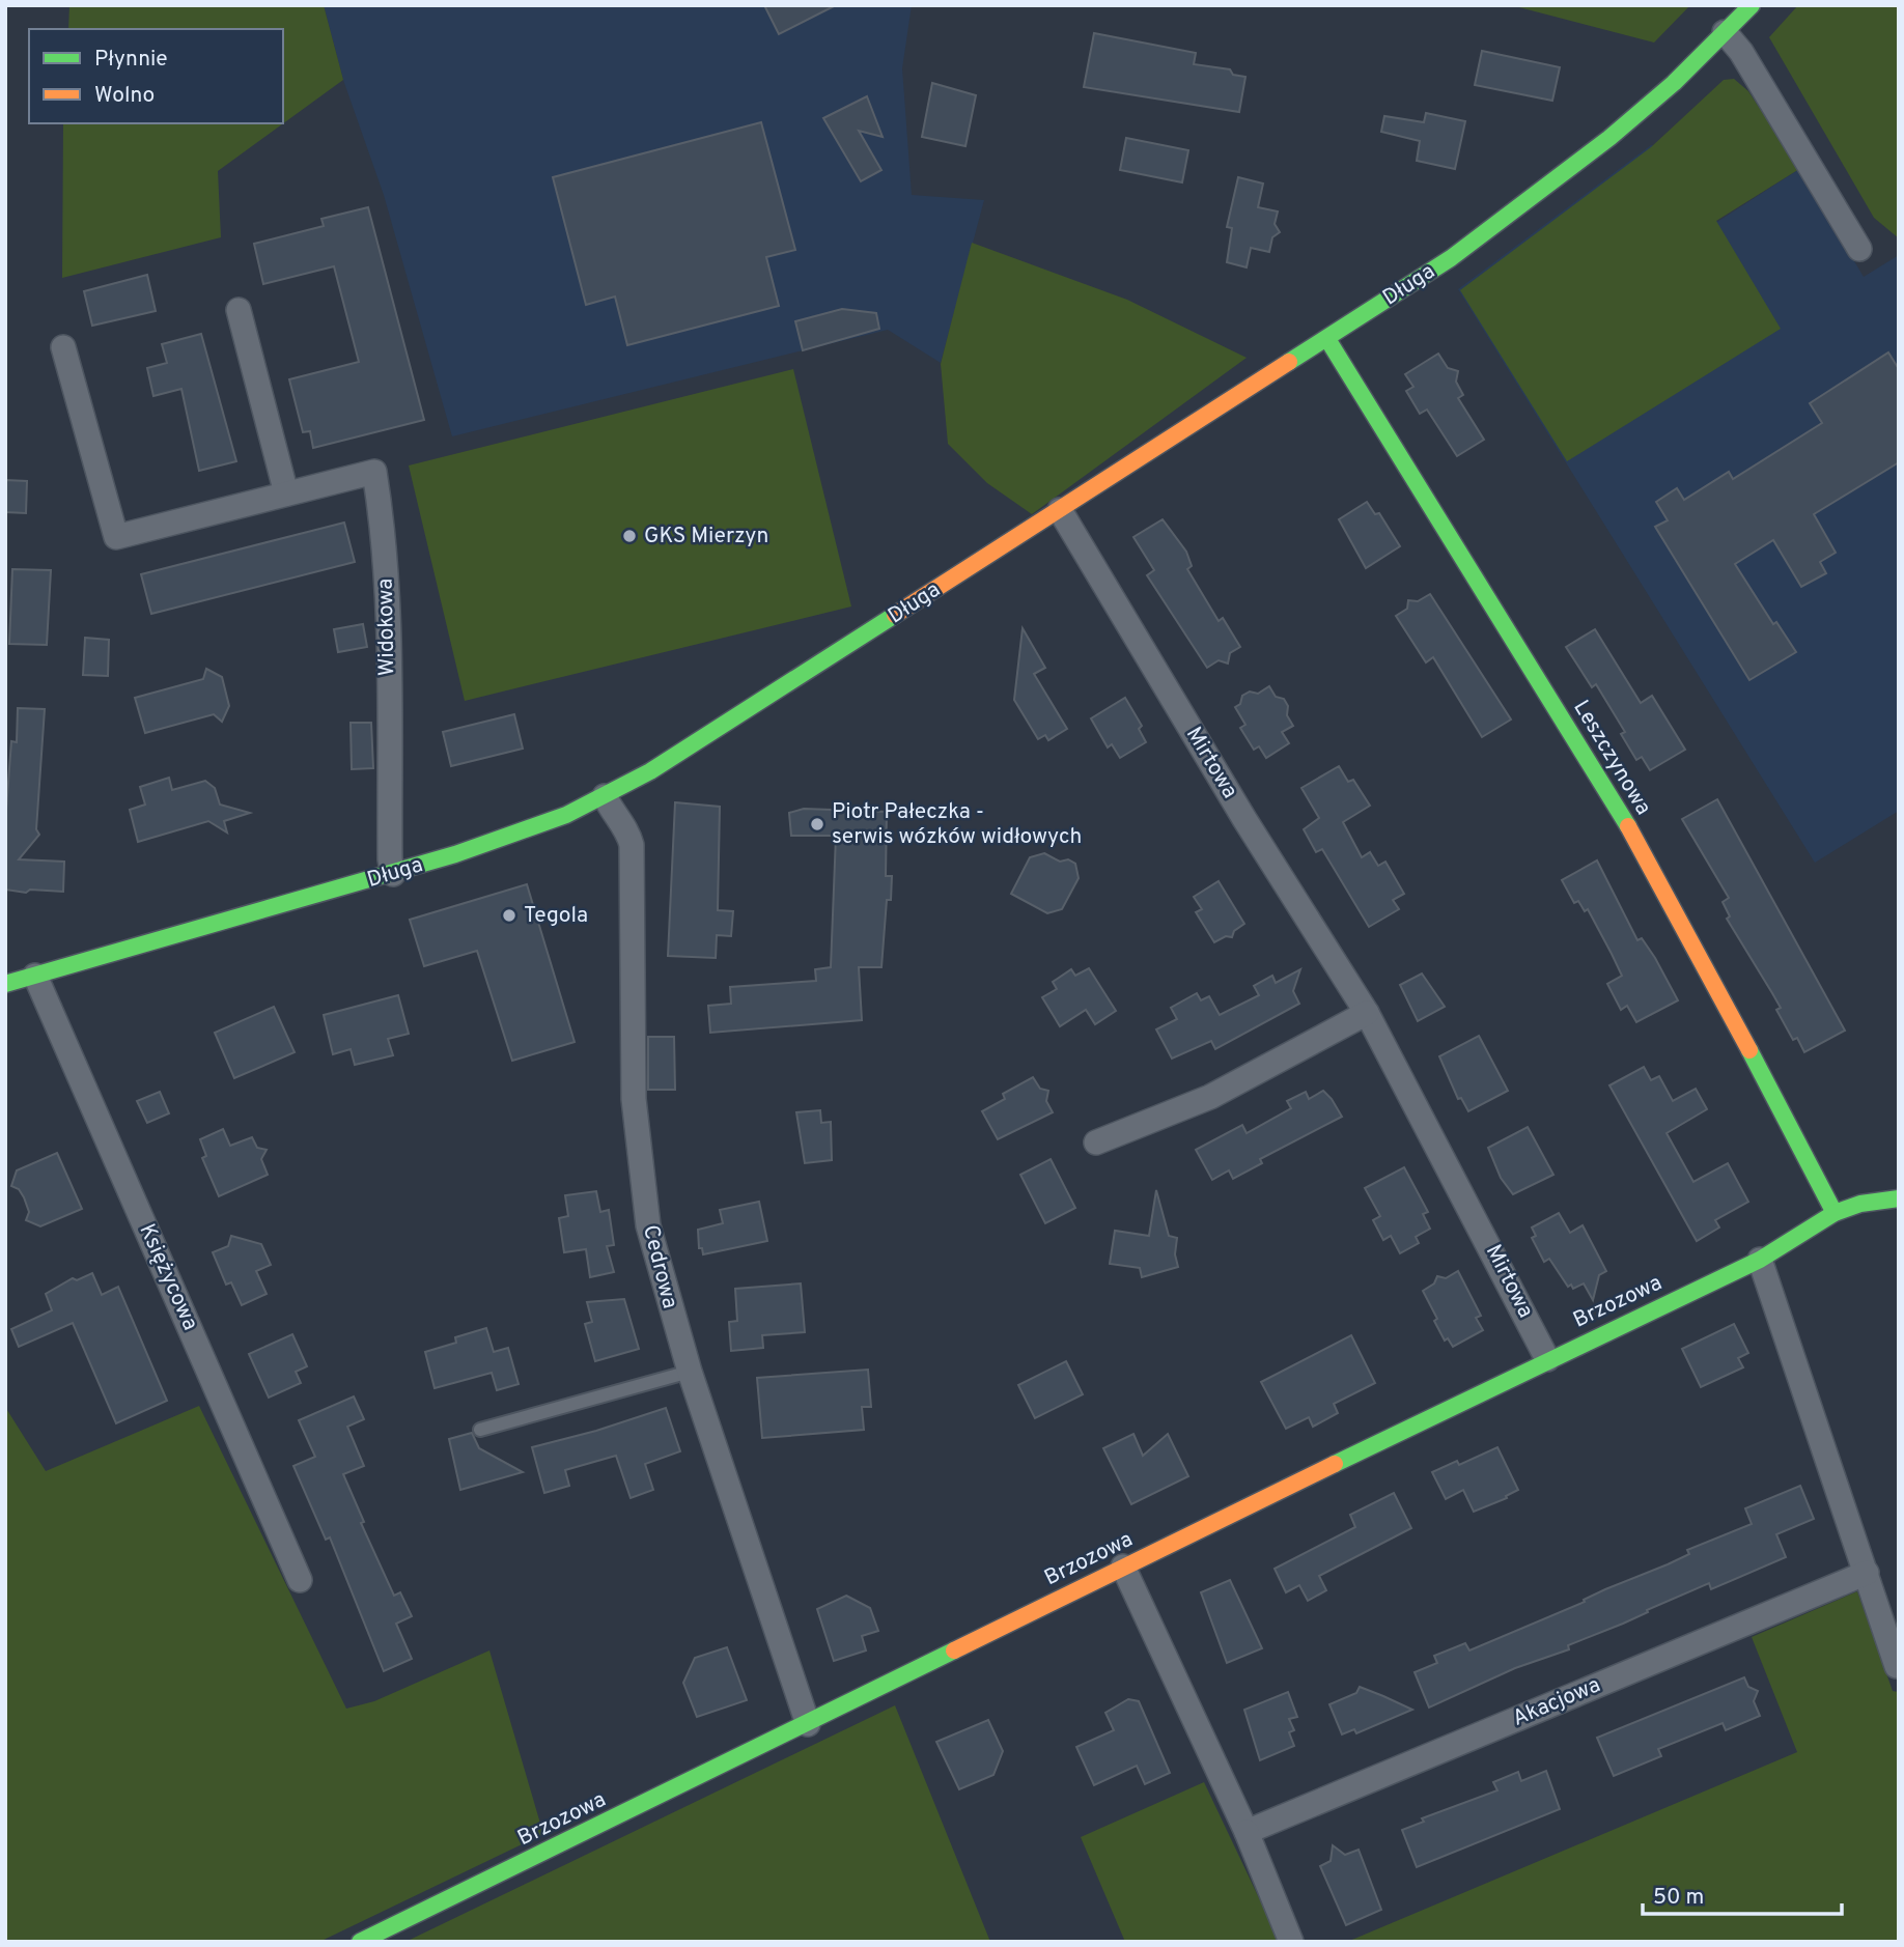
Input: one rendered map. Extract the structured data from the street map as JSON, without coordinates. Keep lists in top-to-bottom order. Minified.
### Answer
{"streets":{"street":["Długa","Widokowa","Leszczynowa","Mirtowa","Cedrowa","Księżycowa","Brzozowa","Akacjowa"]},"crossings":[["Długa","Widokowa"],["Długa","Leszczynowa"],["Długa","Mirtowa"],["Długa","Cedrowa"],["Długa","Księżycowa"],["Leszczynowa","Brzozowa"],["Mirtowa","Brzozowa"],["Cedrowa","Brzozowa"]],"places":["GKS Mierzyn","Piotr Pałeczka - serwis wózków widłowych","Tegola"],"legend":["Płynnie","Wolno"],"scale_bar":"50 m"}
